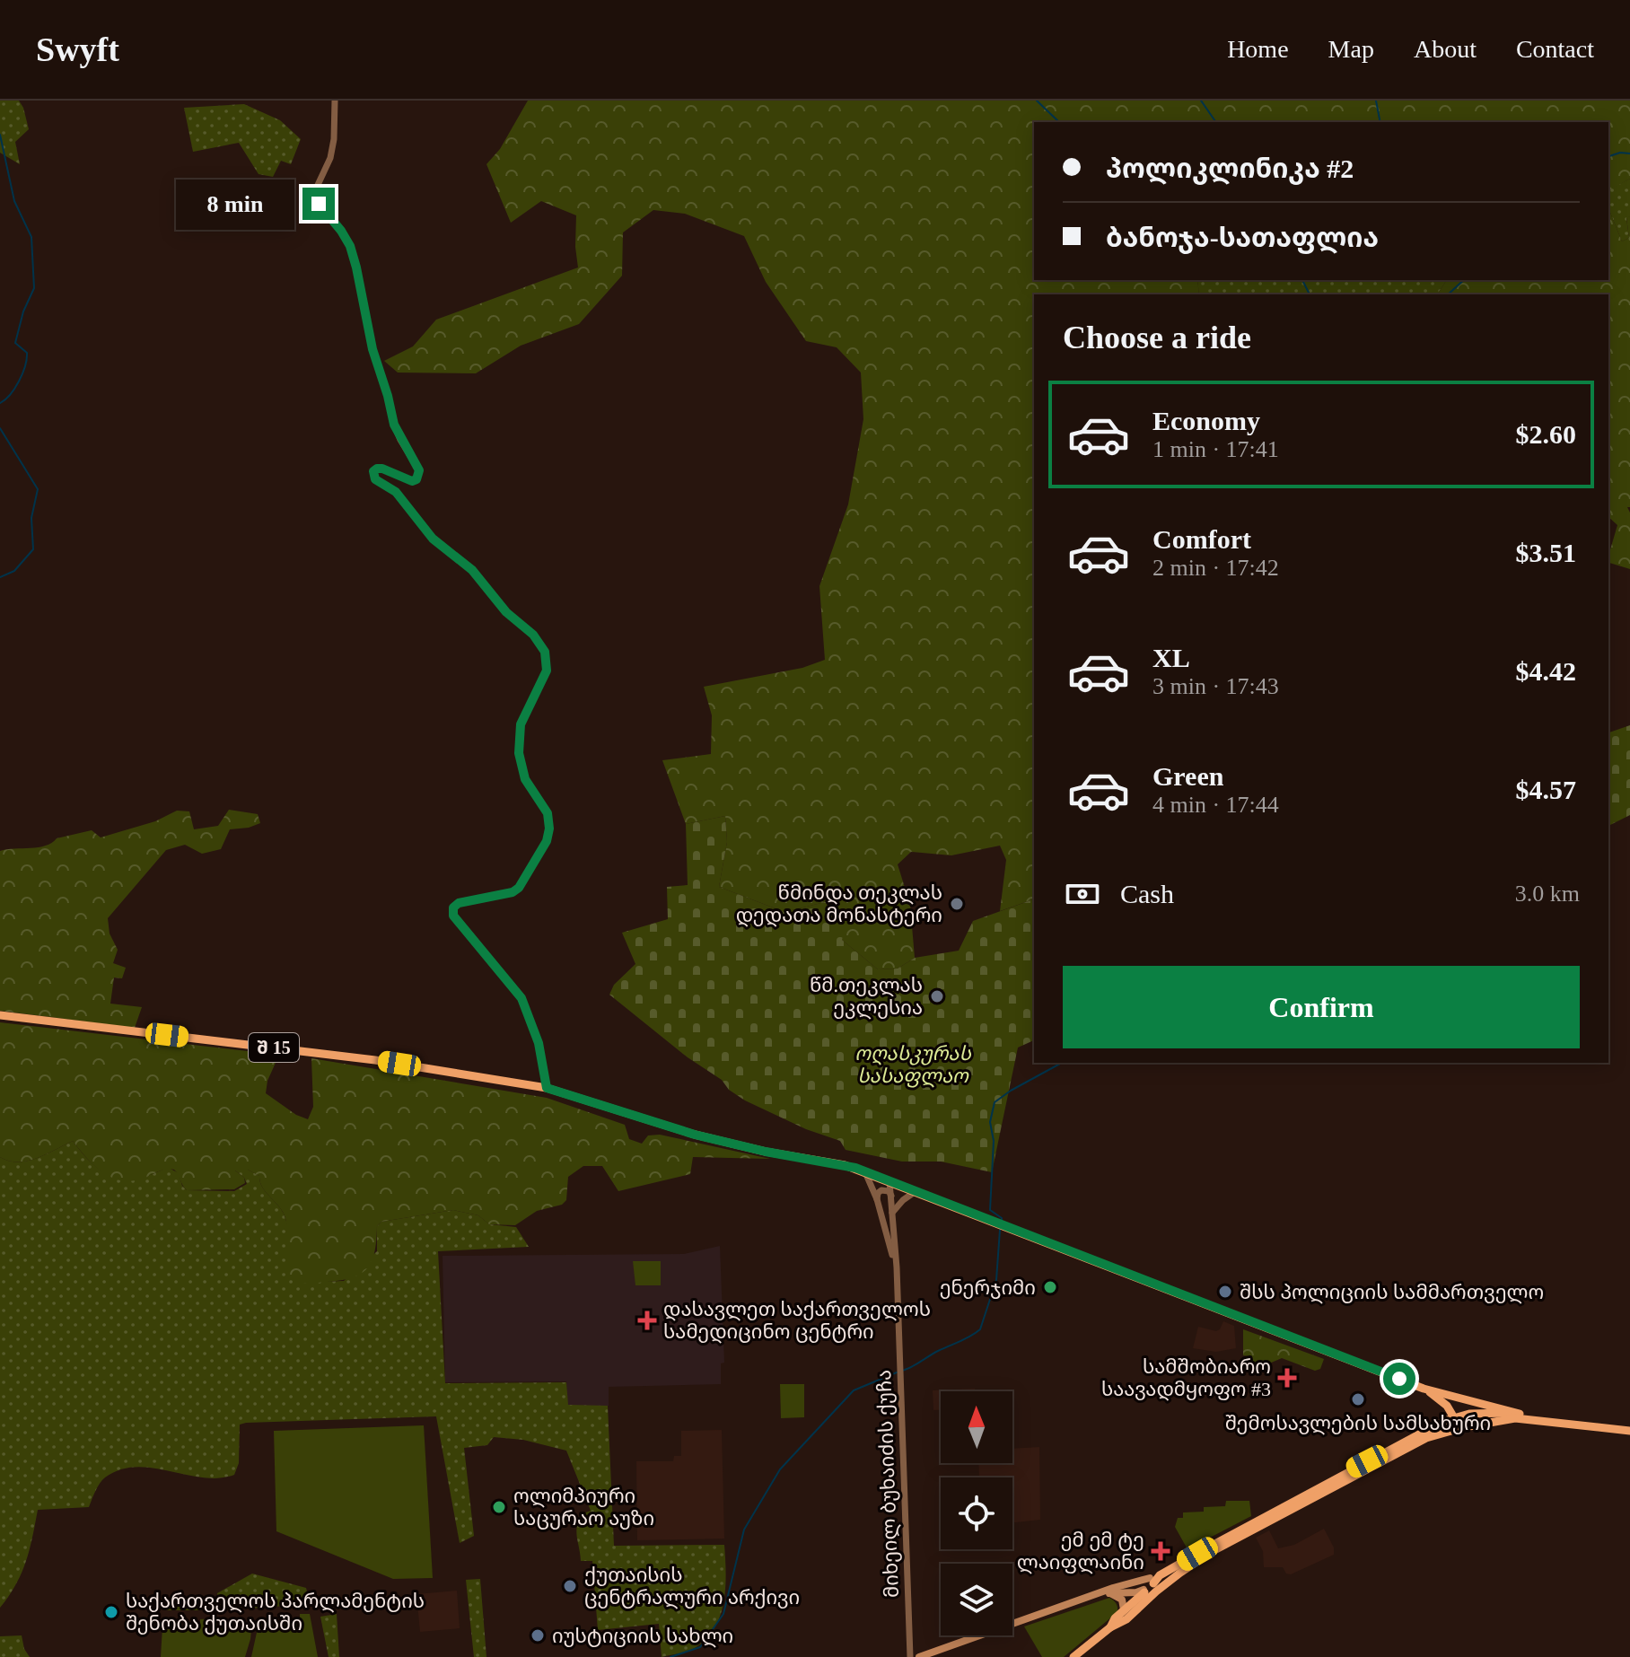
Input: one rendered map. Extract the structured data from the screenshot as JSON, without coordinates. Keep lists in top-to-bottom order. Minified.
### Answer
{"streets":{"main road":["შ 15"],"street":["მიხეილ ბუხაიძის ქუჩა"]},"crossings":[["შ 15","მიხეილ ბუხაიძის ქუჩა"]],"parks":["ოღასკურას სასაფლაო"],"places":{"other":["წმინდა თეკლას დედათა მონასტერი","წმ.თეკლას ეკლესია","ენერჯიმი","შსს პოლიციის სამმართველო","შემოსავლების სამსახური","ოლიმპიური საცურაო აუზი","ქუთაისის ცენტრალური არქივი","საქართველოს პარლამენტის შენობა ქუთაისში","იუსტიციის სახლი"],"health":["დასავლეთ საქართველოს სამედიცინო ცენტრი","სამშობიარო საავადმყოფო #3","ემ ემ ტე ლაიფლაინი"]},"north":"top","page":{"header":"Swyft","nav":["Home","Map","About","Contact"],"banner":["პოლიკლინიკა #2","ბანოჯა-სათაფლია"],"bubble":"8 min","heading":"Choose a ride","list":[{"name":"Economy","note":"1 min · 17:41","value":"$2.60"},{"name":"Comfort","note":"2 min · 17:42","value":"$3.51"},{"name":"XL","note":"3 min · 17:43","value":"$4.42"},{"name":"Green","note":"4 min · 17:44","value":"$4.57"}],"pay":["Cash","3.0 km"],"buttons":"Confirm"}}
